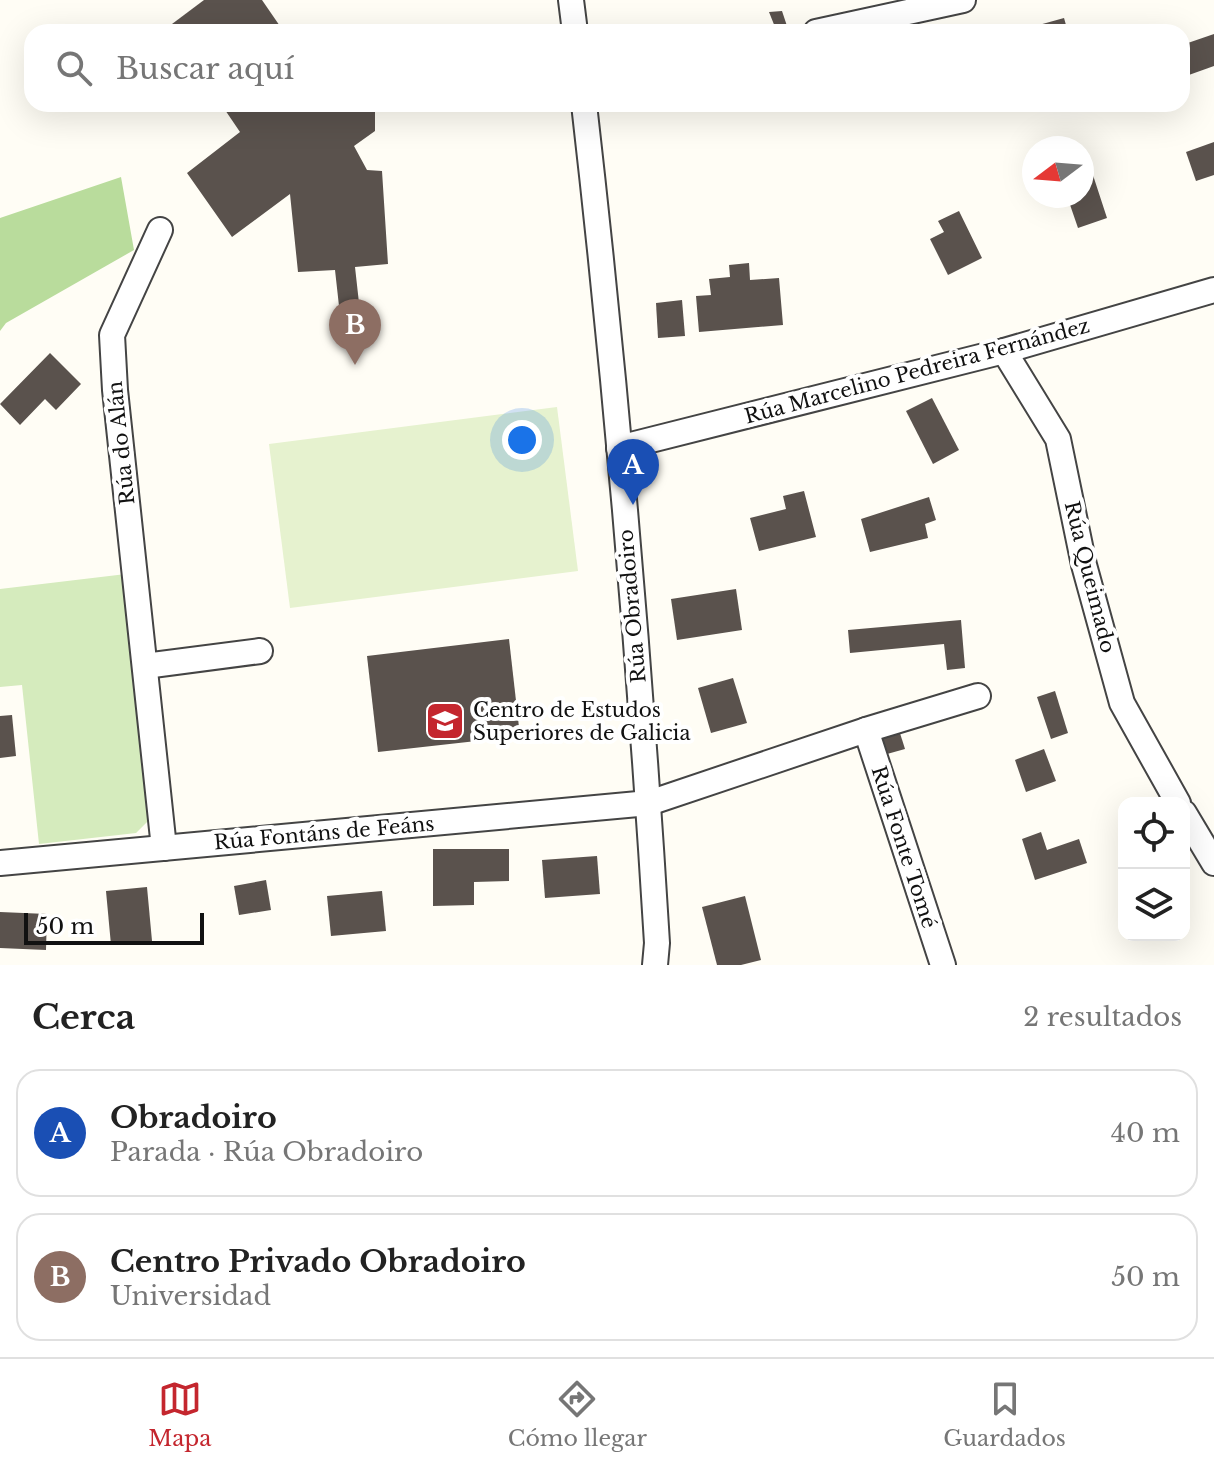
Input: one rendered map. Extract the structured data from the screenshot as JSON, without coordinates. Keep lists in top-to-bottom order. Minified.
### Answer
{"streets":{"street":["Rúa Marcelino Pedreira Fernández","Rúa do Alán","Rúa Queimado","Rúa Obradoiro","Rúa Fontáns de Feáns","Rúa Fonte Tomé"]},"crossings":[["Rúa Marcelino Pedreira Fernández","Rúa Queimado"],["Rúa Marcelino Pedreira Fernández","Rúa Obradoiro"],["Rúa do Alán","Rúa Fontáns de Feáns"],["Rúa Obradoiro","Rúa Fontáns de Feáns"]],"places":{"school or university":["Centro de Estudos Superiores de Galicia"]},"scale_bar":"50 m","north":"left","page":{"search":"Buscar aquí","pins":["B","A"],"scale":"50 m","heading":["Cerca","2 resultados"],"list":[{"mark":"A","name":"Obradoiro","note":"Parada · Rúa Obradoiro","value":"40 m"},{"mark":"B","name":"Centro Privado Obradoiro","note":"Universidad","value":"50 m"}],"nav":["Mapa","Cómo llegar","Guardados"]}}
